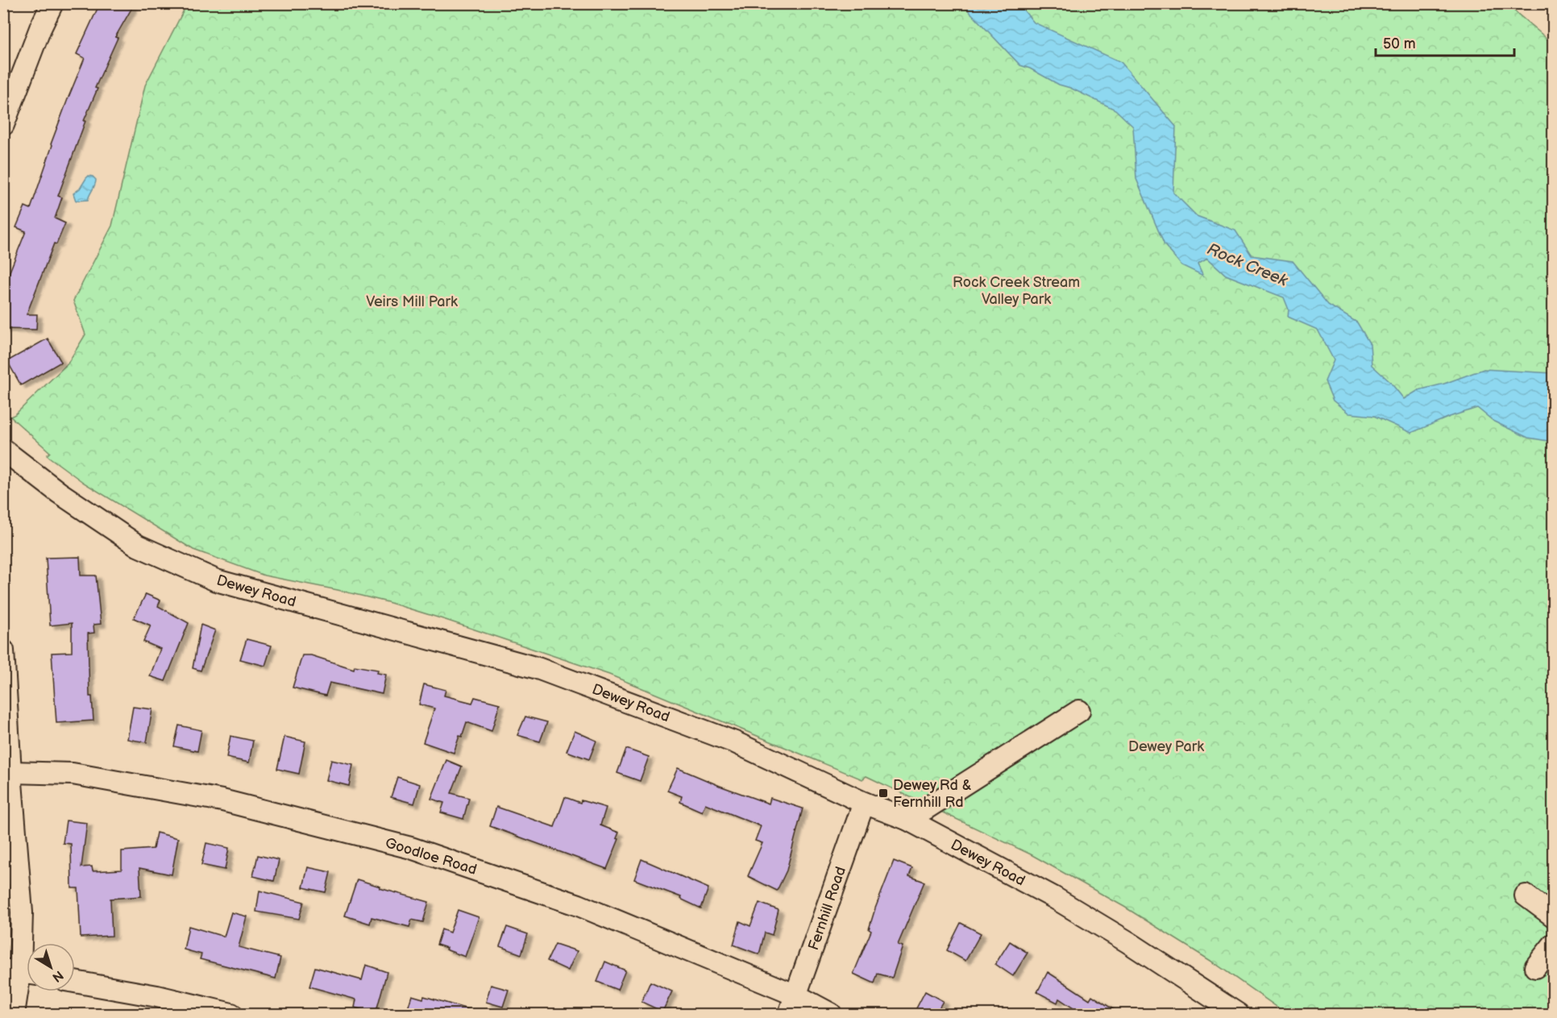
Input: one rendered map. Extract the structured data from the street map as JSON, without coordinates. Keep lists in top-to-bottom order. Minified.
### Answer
{"streets":{"street":["Dewey Road","Goodloe Road","Fernhill Road"]},"crossings":[["Dewey Road","Fernhill Road"],["Goodloe Road","Fernhill Road"]],"water":["Rock Creek"],"parks":["Rock Creek Stream Valley Park","Veirs Mill Park","Dewey Park"],"places":{"transit":["Dewey Rd & Fernhill Rd"]},"scale_bar":"50 m","north":"bottom right"}
